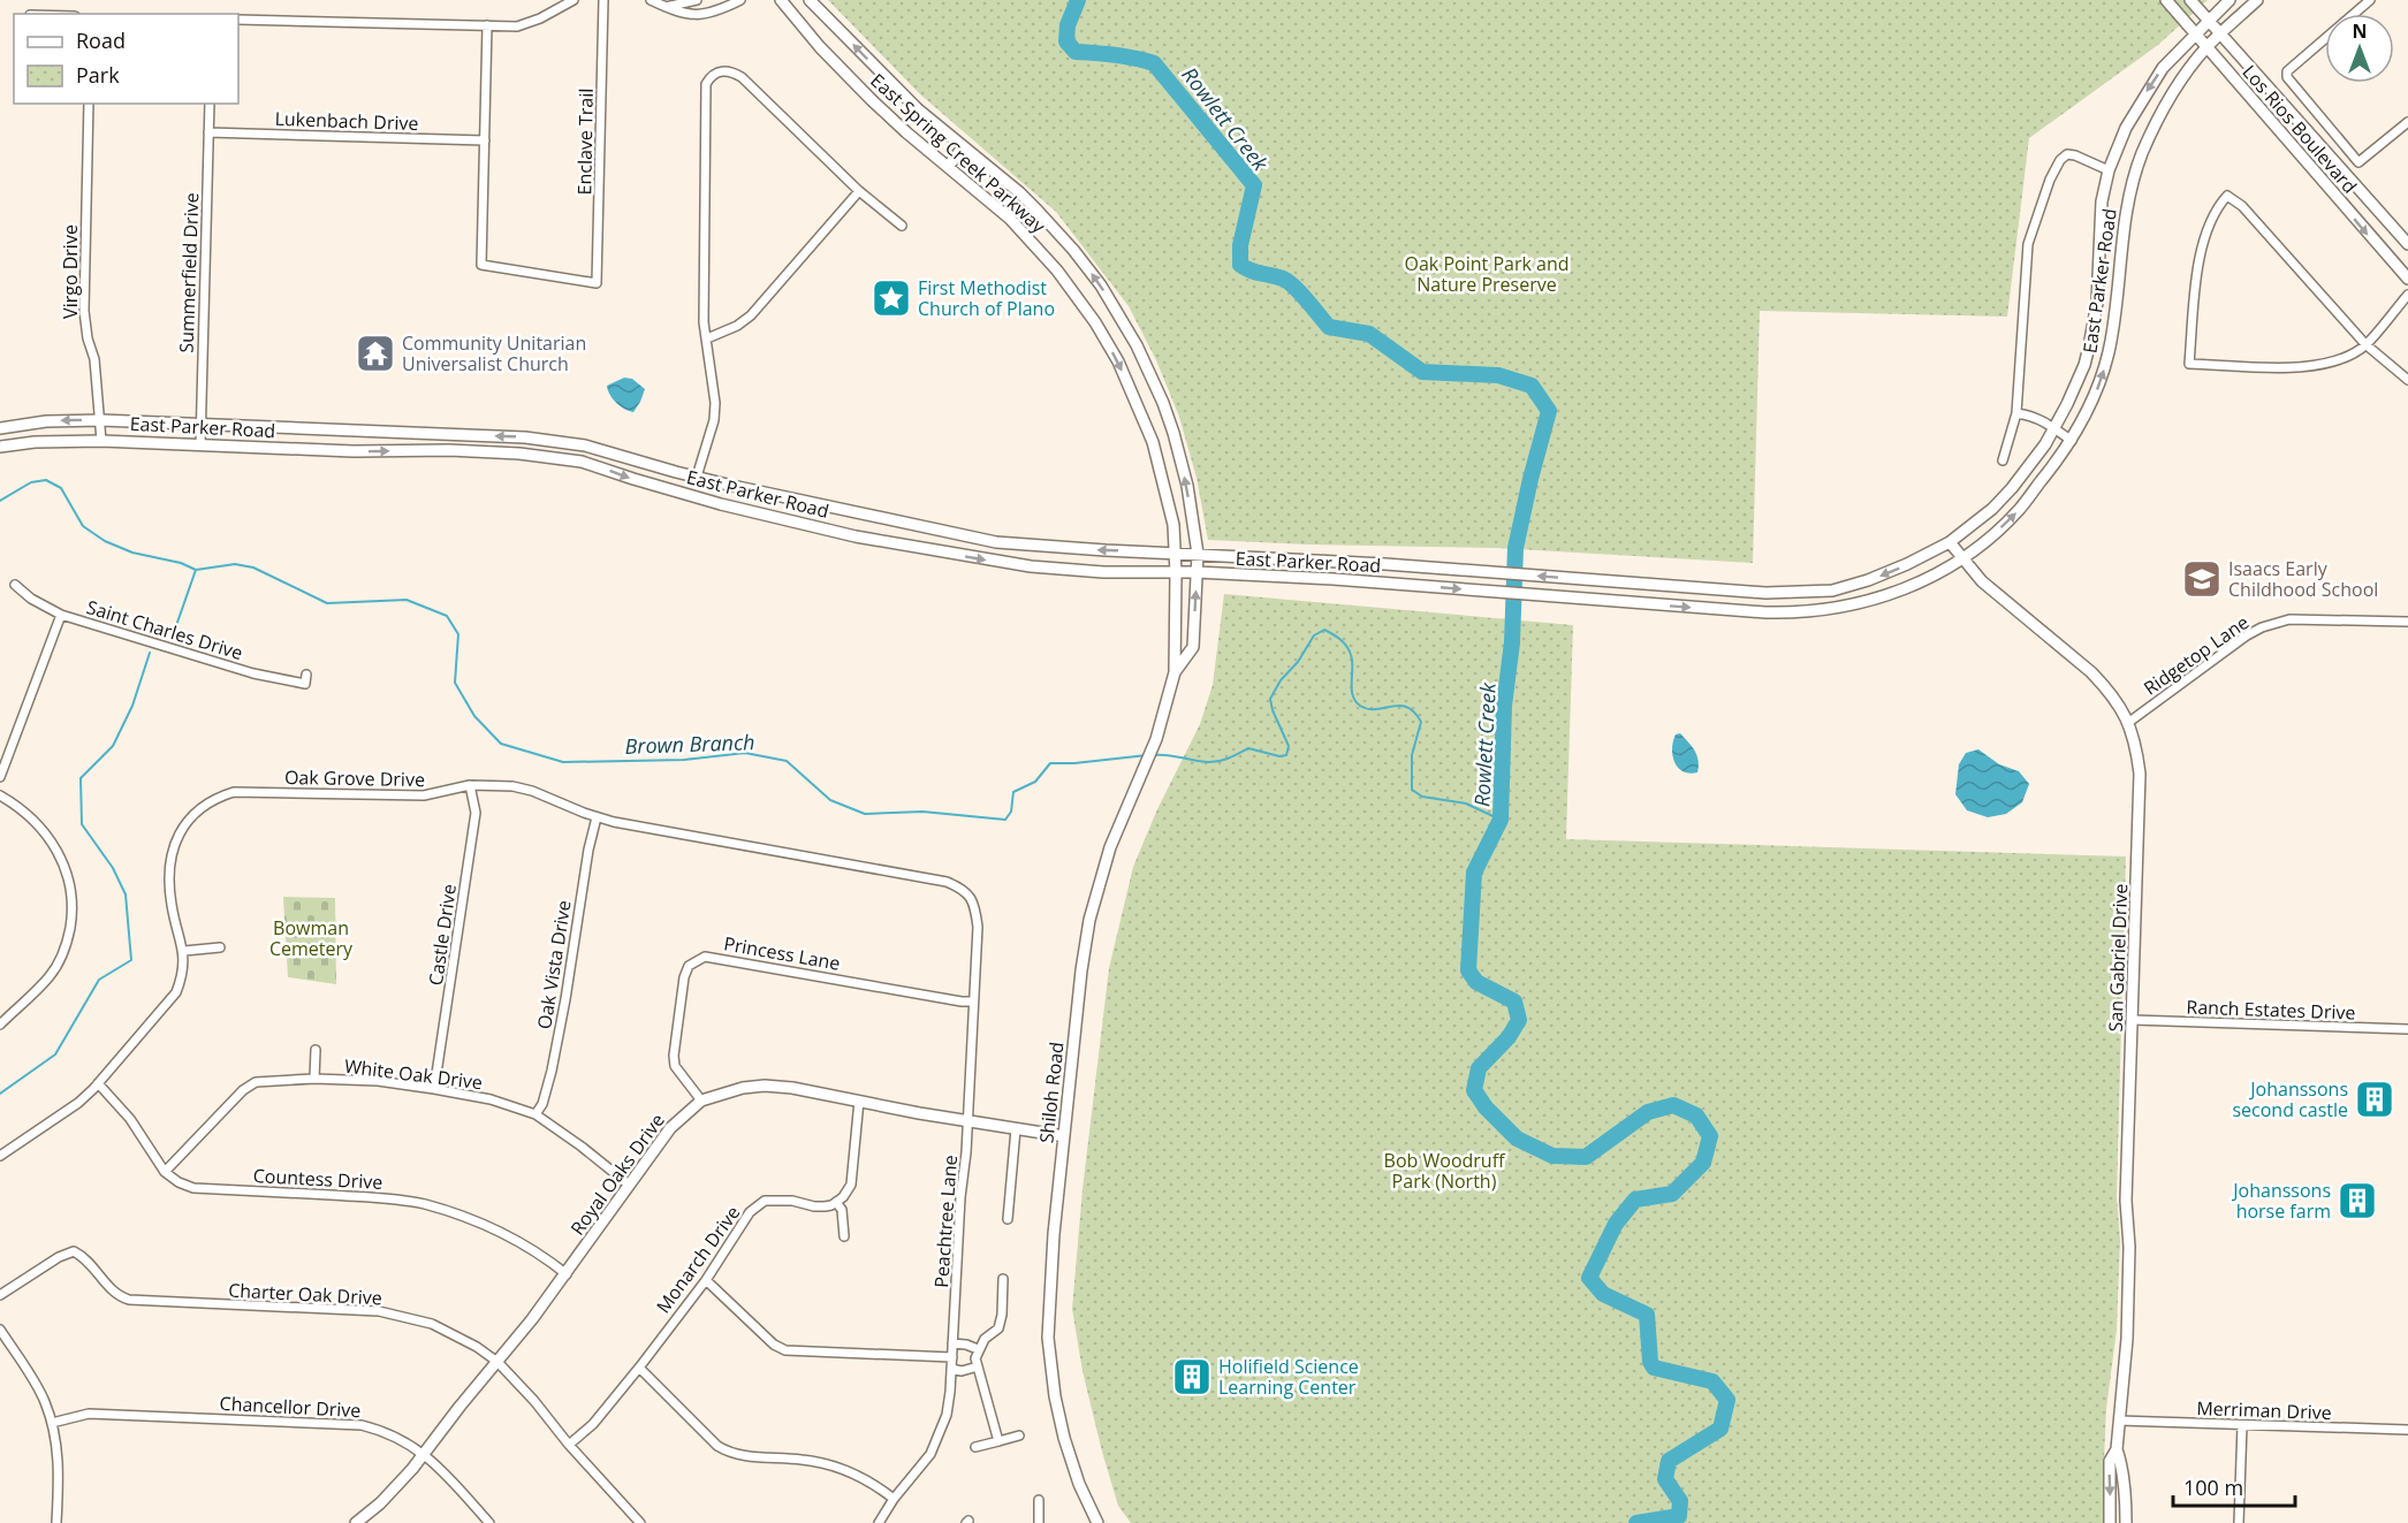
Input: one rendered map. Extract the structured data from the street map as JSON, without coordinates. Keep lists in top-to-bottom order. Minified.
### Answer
{"streets":{"main road":["Los Rios Boulevard","East Spring Creek Parkway","East Parker Road","San Gabriel Drive","Shiloh Road","Royal Oaks Drive"],"street":["Lukenbach Drive","Enclave Trail","Virgo Drive","Summerfield Drive","Saint Charles Drive","Ridgetop Lane","Oak Grove Drive","Castle Drive","Princess Lane","Oak Vista Drive","Ranch Estates Drive","White Oak Drive","Countess Drive","Peachtree Lane","Monarch Drive","Charter Oak Drive","Chancellor Drive","Merriman Drive"]},"crossings":[["Lukenbach Drive","Enclave Trail"],["Lukenbach Drive","Summerfield Drive"],["Los Rios Boulevard","East Parker Road"],["East Spring Creek Parkway","East Parker Road"],["East Spring Creek Parkway","Shiloh Road"],["Virgo Drive","East Parker Road"],["Summerfield Drive","East Parker Road"],["East Parker Road","San Gabriel Drive"],["East Parker Road","Shiloh Road"],["Ridgetop Lane","San Gabriel Drive"],["Oak Grove Drive","Castle Drive"],["Oak Grove Drive","Oak Vista Drive"],["Oak Grove Drive","Countess Drive"],["Oak Grove Drive","Peachtree Lane"],["Castle Drive","White Oak Drive"],["Princess Lane","Royal Oaks Drive"],["Princess Lane","Peachtree Lane"],["San Gabriel Drive","Ranch Estates Drive"],["San Gabriel Drive","Merriman Drive"],["Oak Vista Drive","White Oak Drive"],["White Oak Drive","Royal Oaks Drive"],["White Oak Drive","Countess Drive"],["Shiloh Road","Royal Oaks Drive"],["Royal Oaks Drive","Countess Drive"],["Royal Oaks Drive","Peachtree Lane"],["Royal Oaks Drive","Charter Oak Drive"],["Royal Oaks Drive","Chancellor Drive"],["Monarch Drive","Charter Oak Drive"]],"water":["Rowlett Creek","Brown Branch"],"parks":["Oak Point Park and Nature Preserve","Bowman Cemetery","Bob Woodruff Park (North)"],"places":{"place":["First Methodist Church of Plano"],"temple":["Community Unitarian Universalist Church"],"school or university":["Isaacs Early Childhood School"],"building":["Johanssons second castle","Johanssons horse farm","Holifield Science Learning Center"]},"legend":["Road","Park"],"scale_bar":"100 m","north":"top"}
